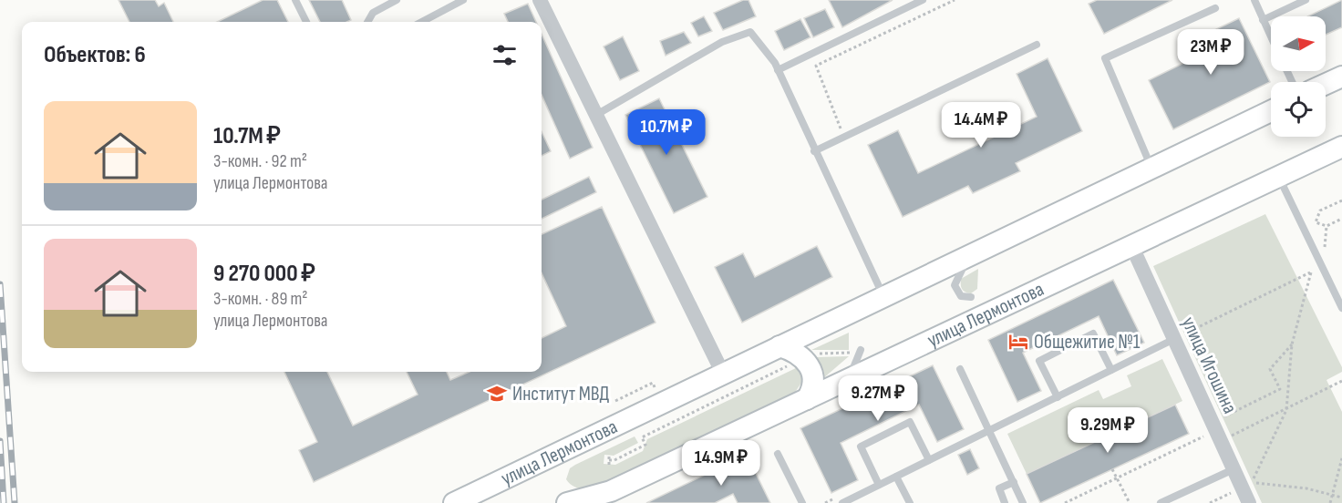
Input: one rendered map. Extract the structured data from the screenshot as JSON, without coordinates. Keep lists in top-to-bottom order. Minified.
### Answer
{"streets":{"main road":["улица Лермонтова"],"street":["улица Игошина"]},"crossings":[["улица Лермонтова","улица Игошина"]],"places":{"hotel":["Общежитие №1"],"school or university":["Институт МВД"]},"north":"right","page":{"heading":"Объектов: 6","price":["23M ₽","14.4M ₽","10.7M ₽","9.27M ₽","9.29M ₽","14.9M ₽"],"list":[{"name":"10.7M ₽","note":"3-комн. · 92 m² · улица Лермонтова"},{"name":"9 270 000 ₽","note":"3-комн. · 89 m² · улица Лермонтова"}]}}
